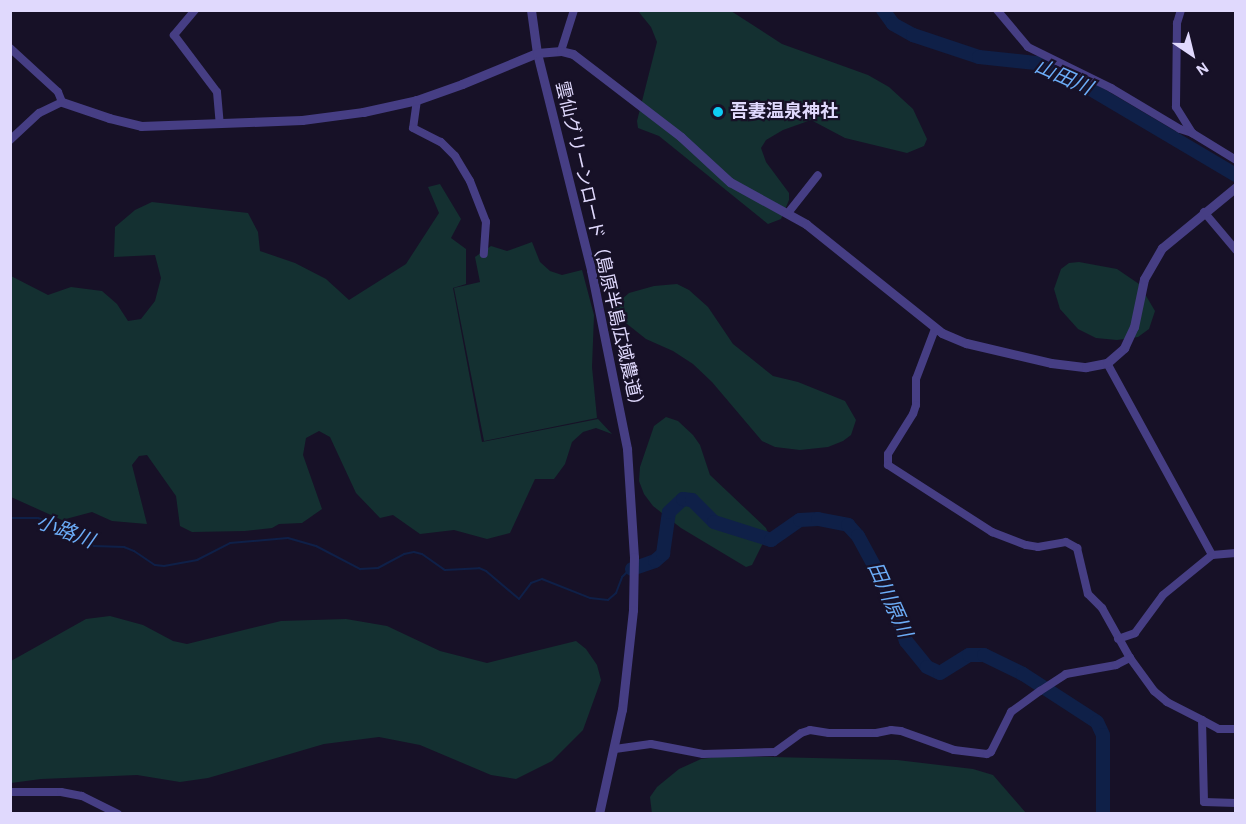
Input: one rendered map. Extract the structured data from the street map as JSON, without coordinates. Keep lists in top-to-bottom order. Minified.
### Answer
{"streets":{"street":["雲仙グリーンロード（島原半島広域農道）"]},"water":["山田川","小路川","田川原川"],"places":["吾妻温泉神社"],"north":"bottom right"}
